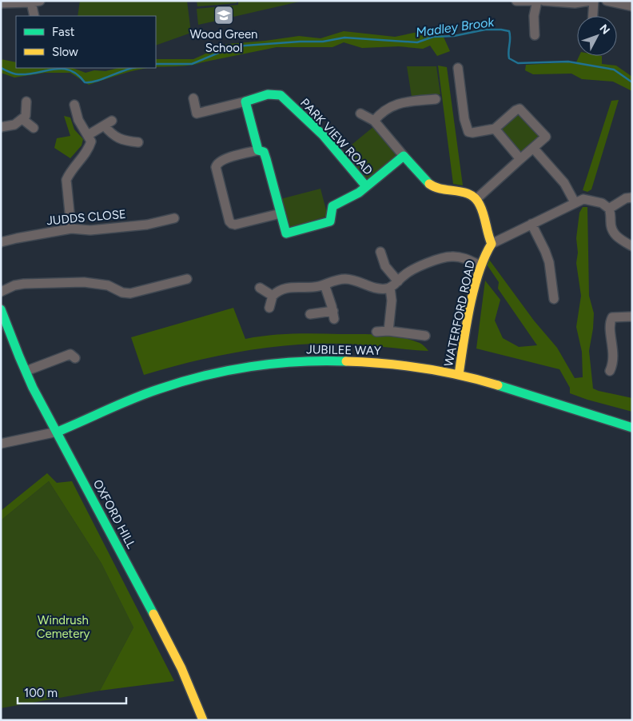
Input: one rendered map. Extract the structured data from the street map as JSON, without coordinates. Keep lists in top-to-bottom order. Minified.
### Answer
{"streets":{"street":["PARK VIEW ROAD","JUDDS CLOSE","WATERFORD ROAD","JUBILEE WAY","OXFORD HILL"]},"crossings":[["WATERFORD ROAD","JUBILEE WAY"],["JUBILEE WAY","OXFORD HILL"]],"water":["Madley Brook"],"parks":["Windrush Cemetery"],"places":{"school or university":["Wood Green School"]},"legend":["Fast","Slow"],"scale_bar":"100 m","north":"top right"}
